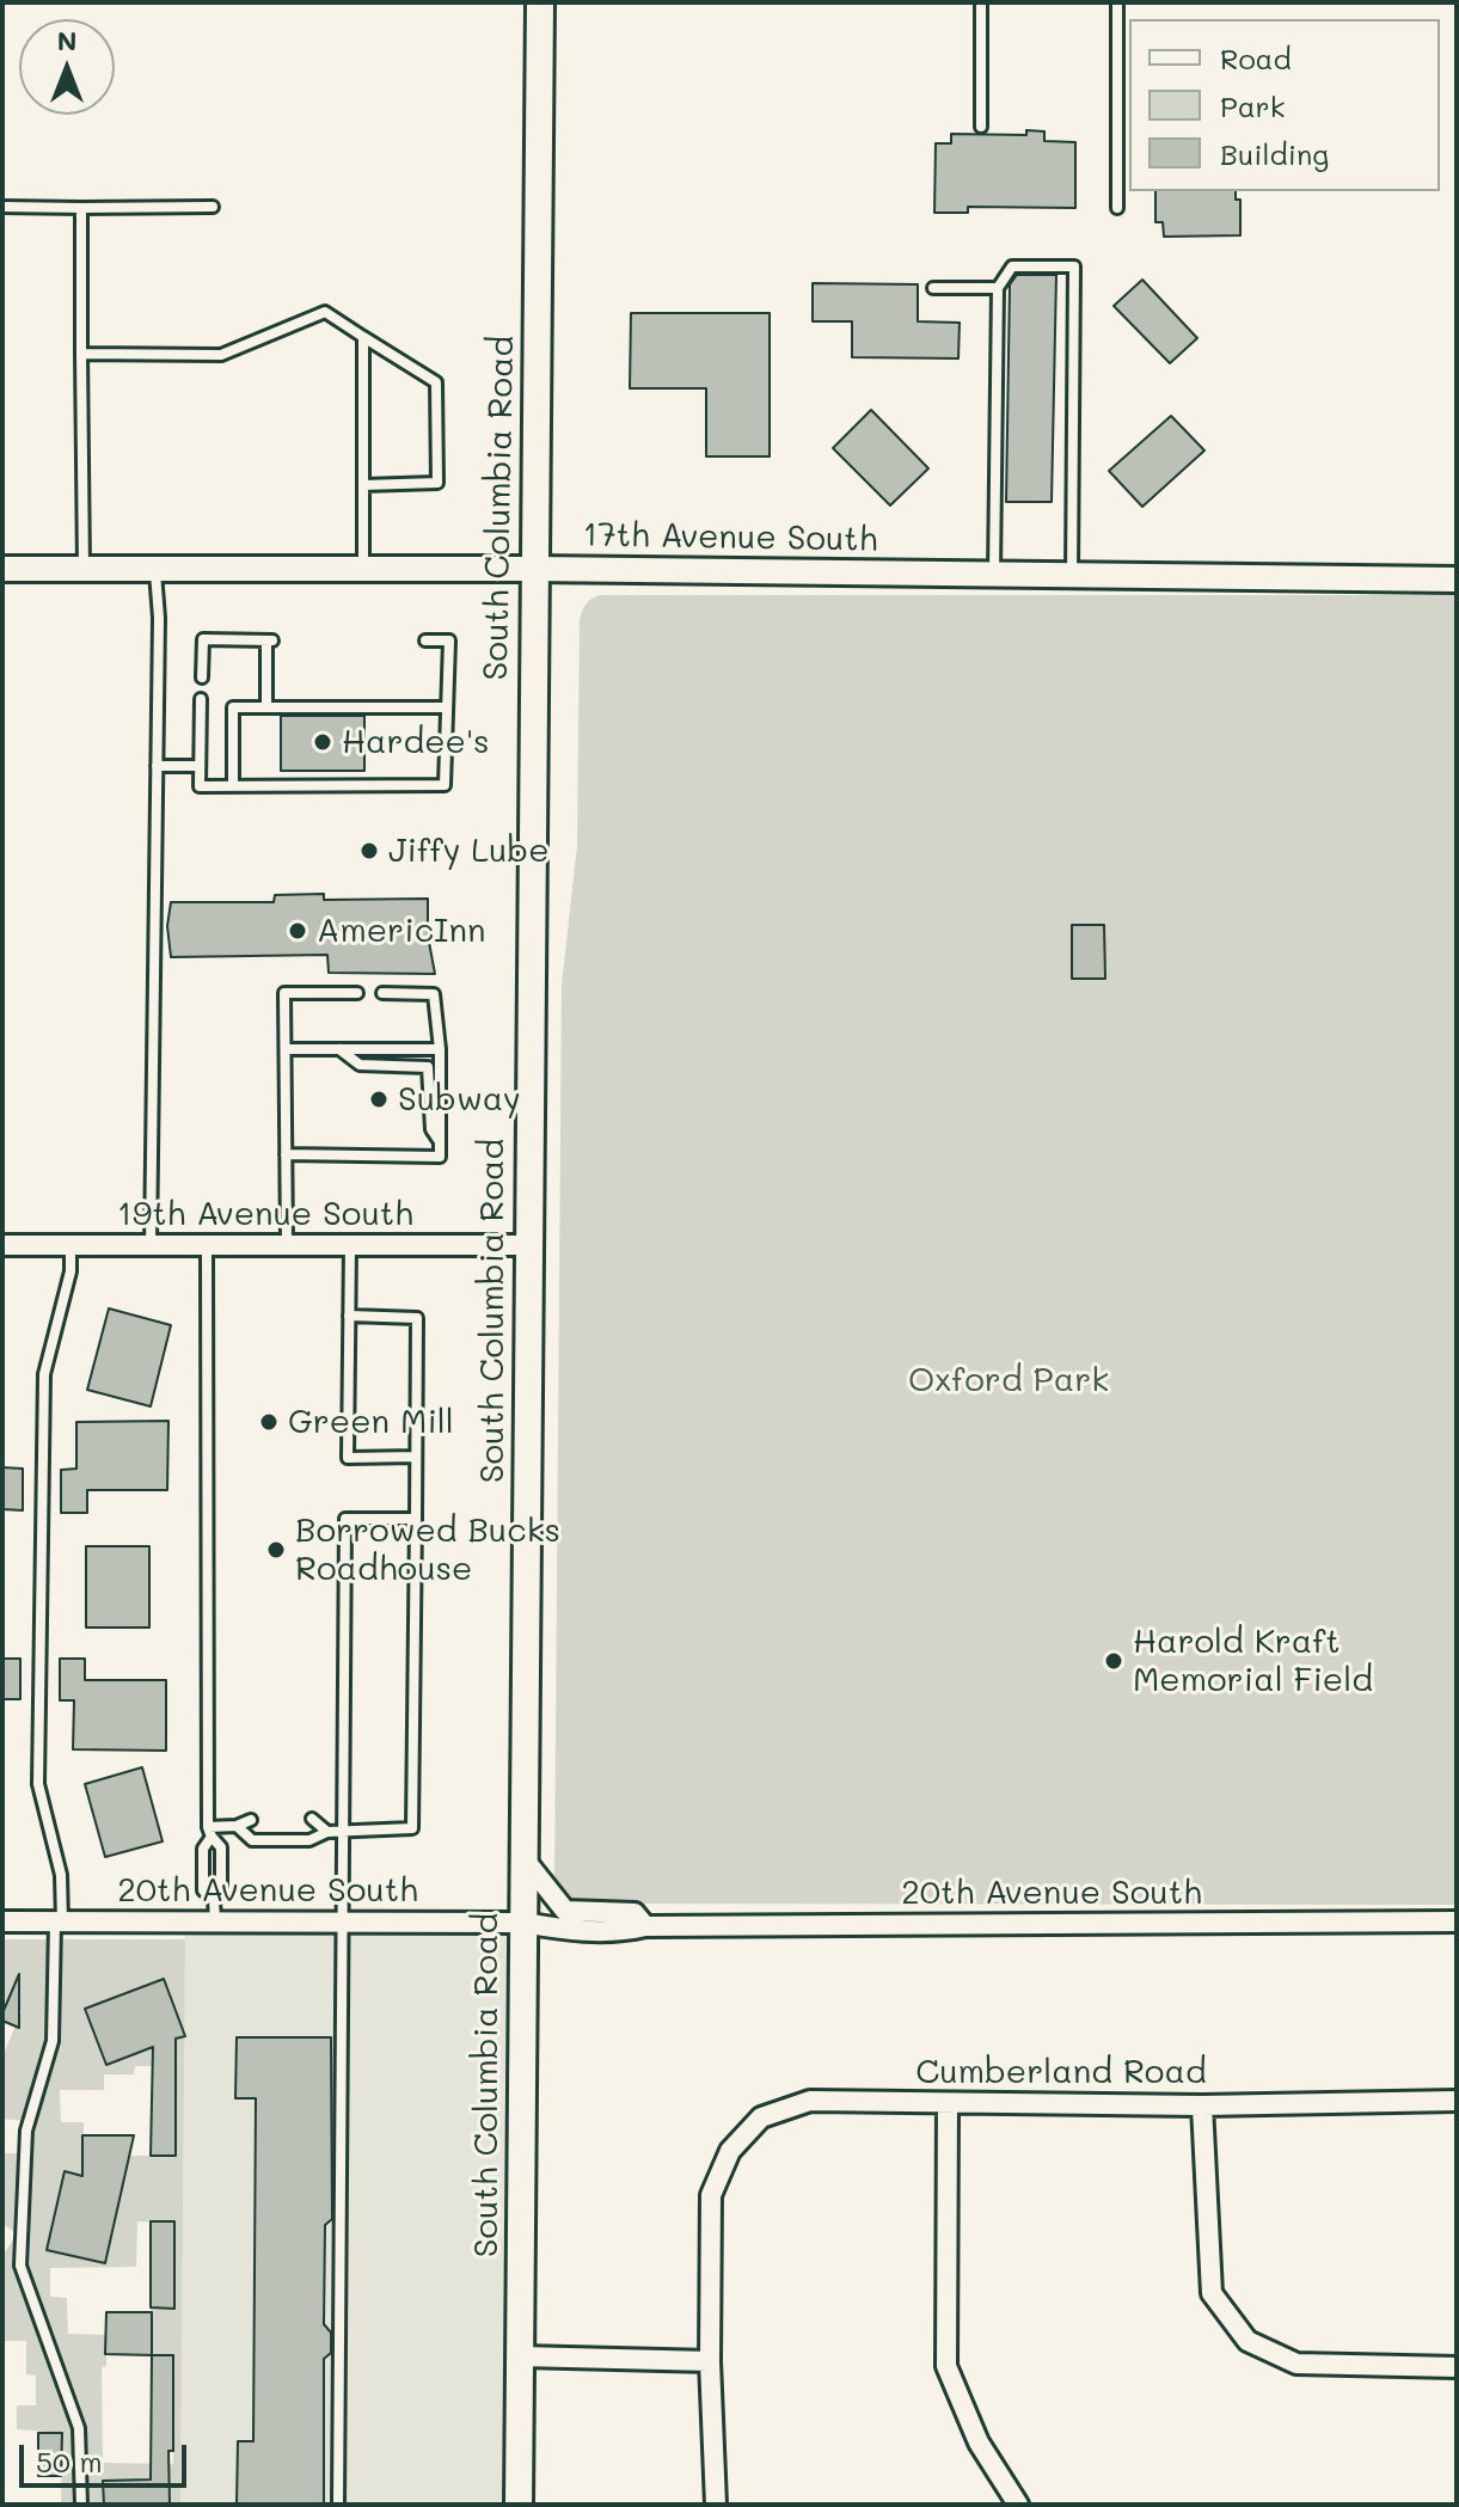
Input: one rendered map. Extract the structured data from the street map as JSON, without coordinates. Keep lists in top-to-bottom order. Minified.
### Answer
{"streets":{"main road":["South Columbia Road"],"street":["17th Avenue South","19th Avenue South","20th Avenue South","Cumberland Road"]},"crossings":[["South Columbia Road","17th Avenue South"],["South Columbia Road","19th Avenue South"],["South Columbia Road","20th Avenue South"]],"parks":["Oxford Park"],"places":["Hardee's","Jiffy Lube","AmericInn","Subway","Green Mill","Borrowed Bucks Roadhouse","Harold Kraft Memorial Field"],"legend":["Road","Park","Building"],"scale_bar":"50 m","north":"top"}
